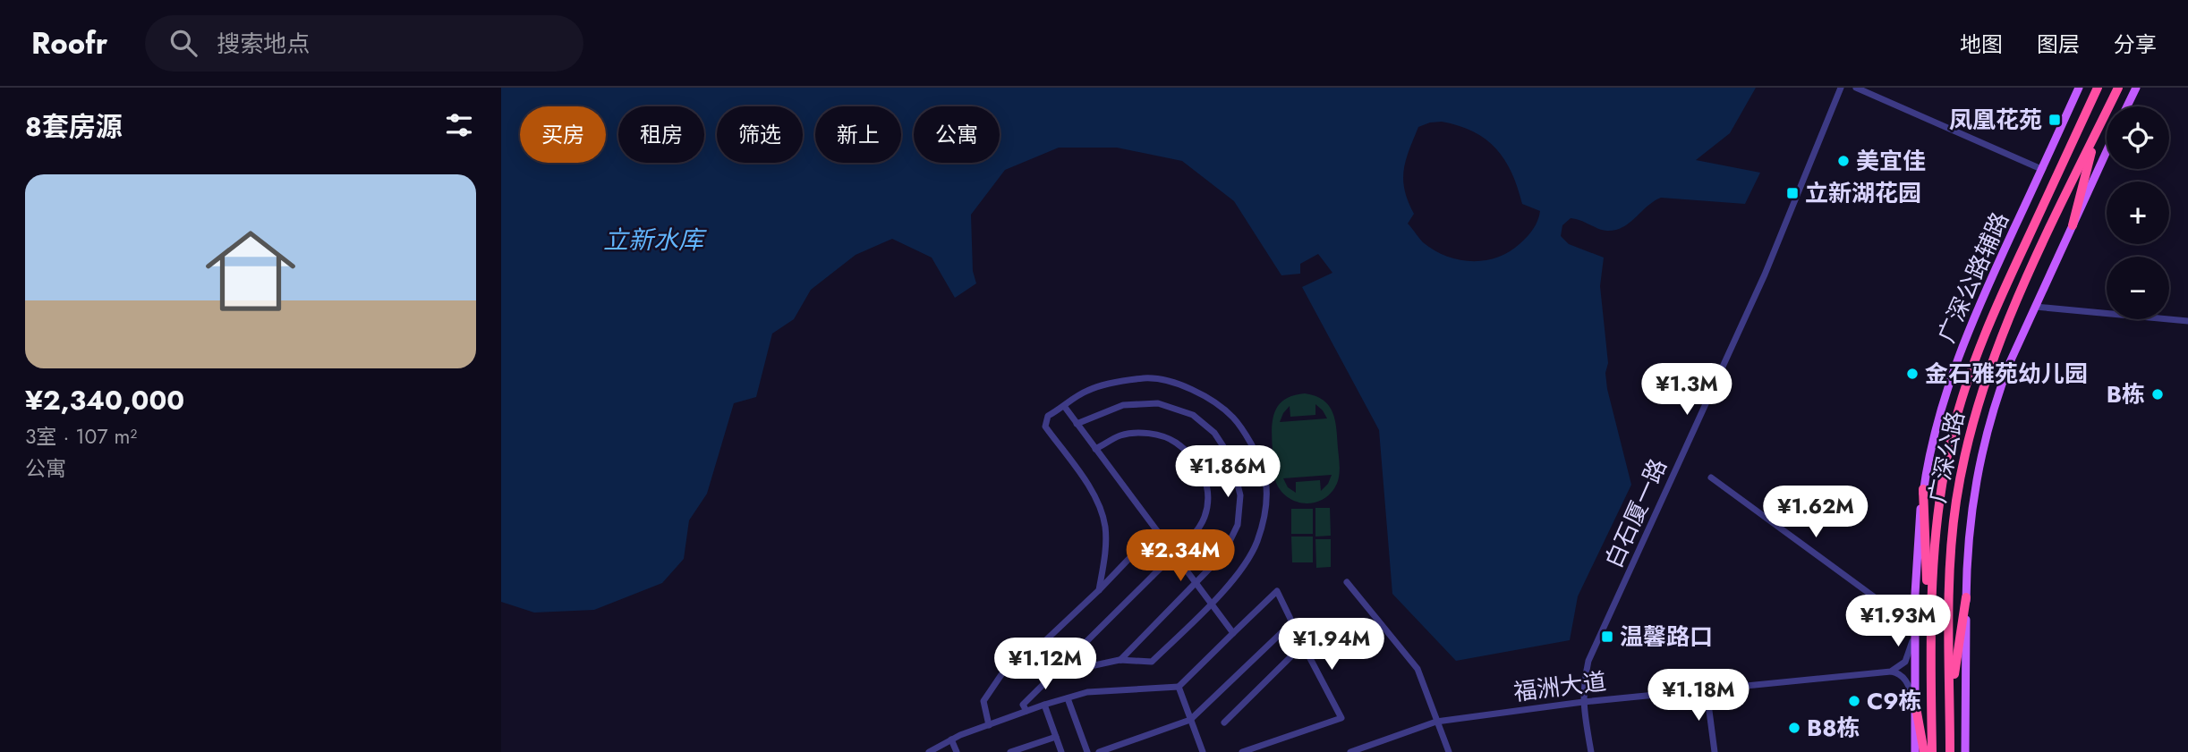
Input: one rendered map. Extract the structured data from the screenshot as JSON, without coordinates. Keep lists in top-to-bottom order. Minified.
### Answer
{"streets":{"highway":["广深公路"],"main road":["广深公路辅路"],"street":["白石厦一路","福洲大道"]},"crossings":[["白石厦一路","福洲大道"]],"water":["立新水库"],"places":{"transit":["凤凰花苑","立新湖花园","温馨路口"],"other":["美宜佳","金石雅苑幼儿园","B栋","C9栋","B8栋"]},"page":{"header":"Roofr","search":"搜索地点","nav":["地图","图层","分享"],"heading":"8套房源","map_buttons":["+","−"],"chip":["买房","租房","筛选","新上","公寓"],"list":[{"name":"¥2,340,000","note":"3室 · 107 m² · 公寓"}],"price":["¥1.3M","¥1.86M","¥1.62M","¥2.34M","¥1.93M","¥1.94M","¥1.12M","¥1.18M"]}}
